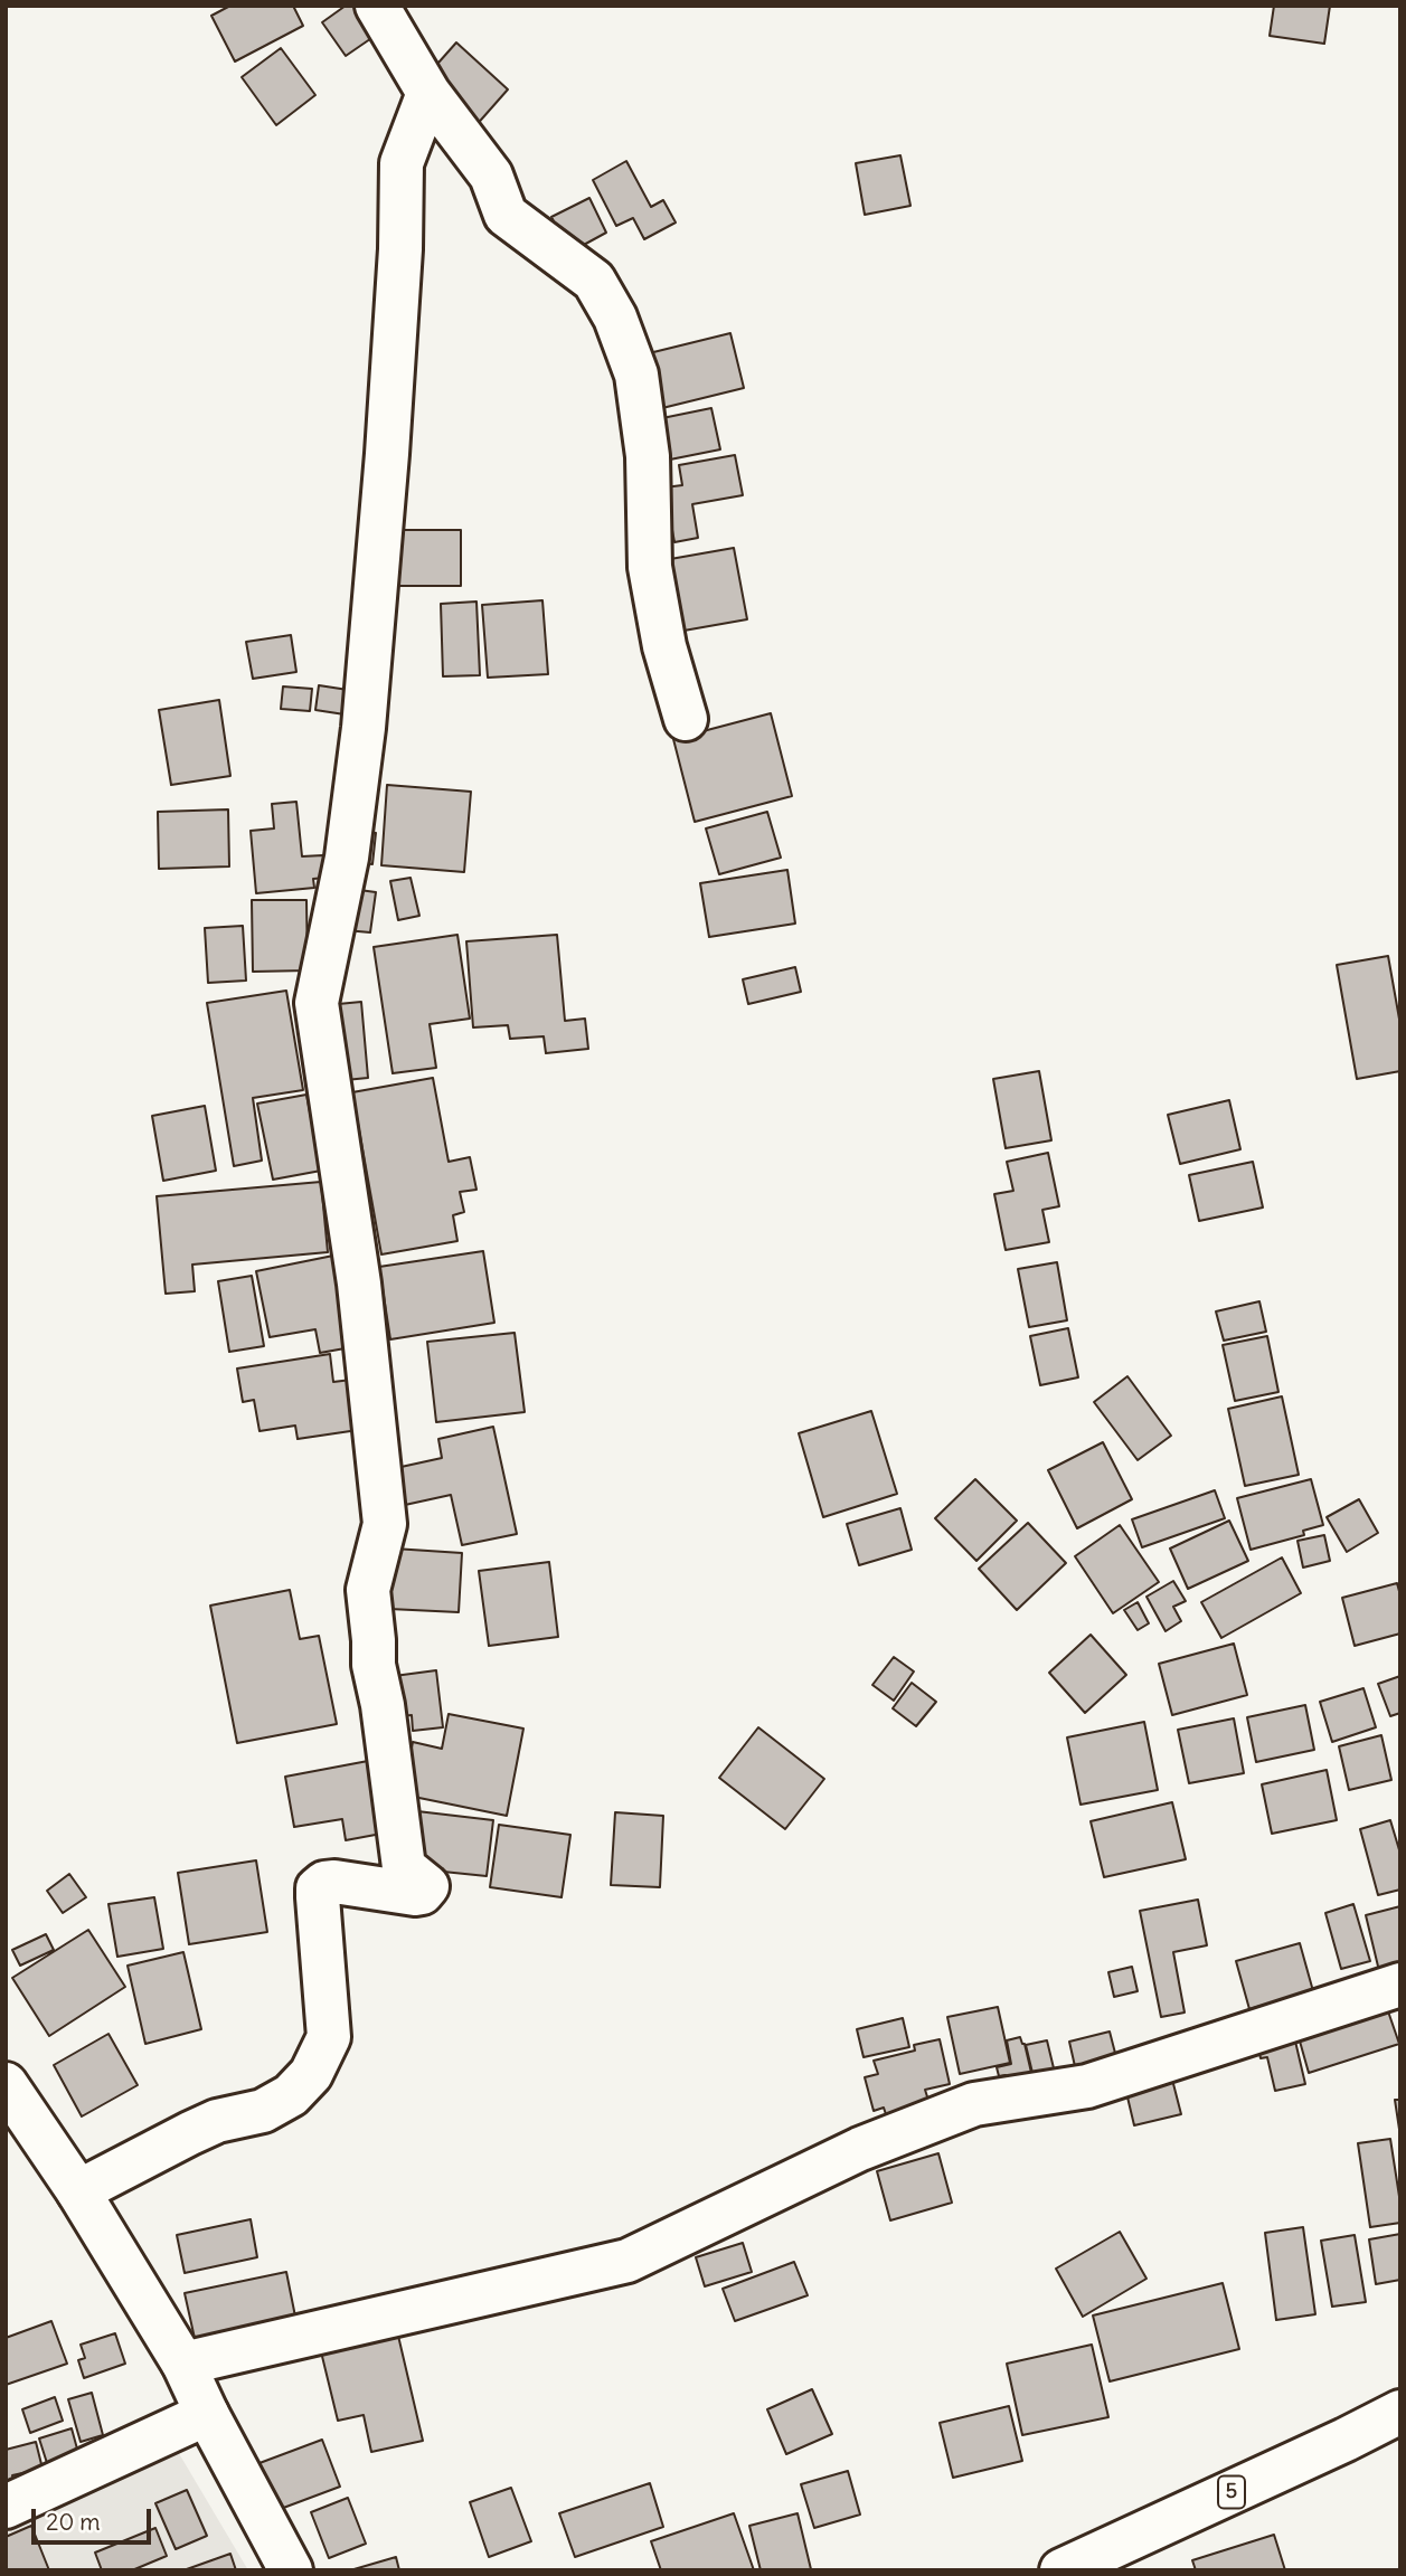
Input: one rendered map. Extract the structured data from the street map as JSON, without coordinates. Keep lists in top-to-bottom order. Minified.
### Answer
{"streets":{"main road":["5"]},"scale_bar":"20 m"}
